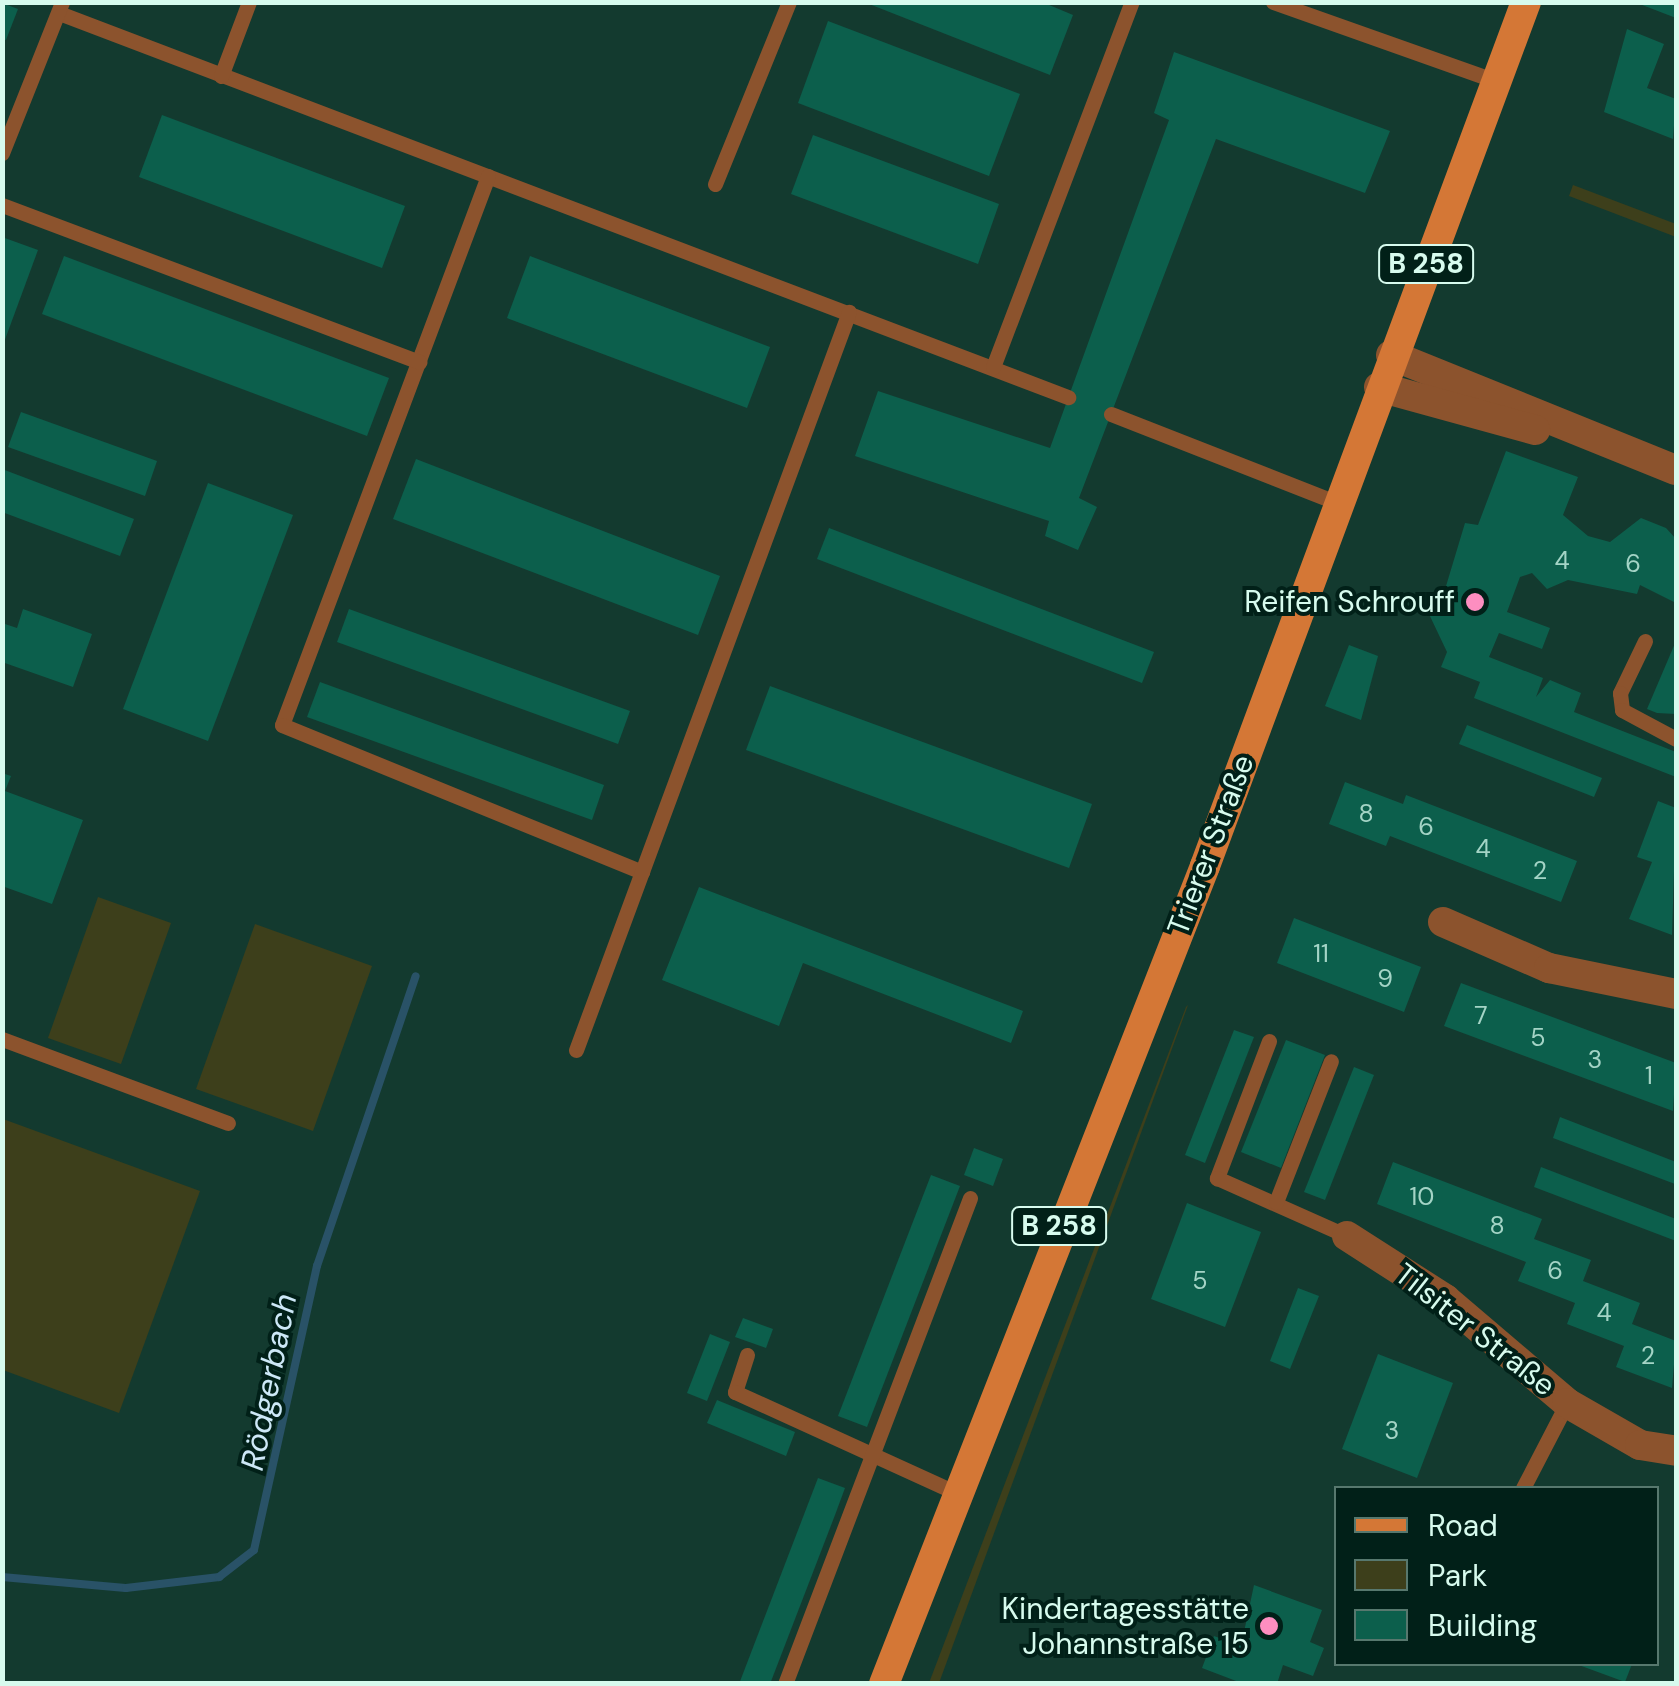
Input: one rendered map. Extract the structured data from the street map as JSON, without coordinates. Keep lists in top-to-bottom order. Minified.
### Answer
{"streets":{"main road":["B 258","Trierer Straße"],"street":["Tilsiter Straße"]},"water":["Rödgerbach"],"places":["Reifen Schrouff","Kindertagesstätte Johannstraße 15"],"house_numbers":["4","6","8","6","4","2","11","9","7","5","3","1","10","8","6","5","4","2","3"],"legend":["Road","Park","Building"]}
